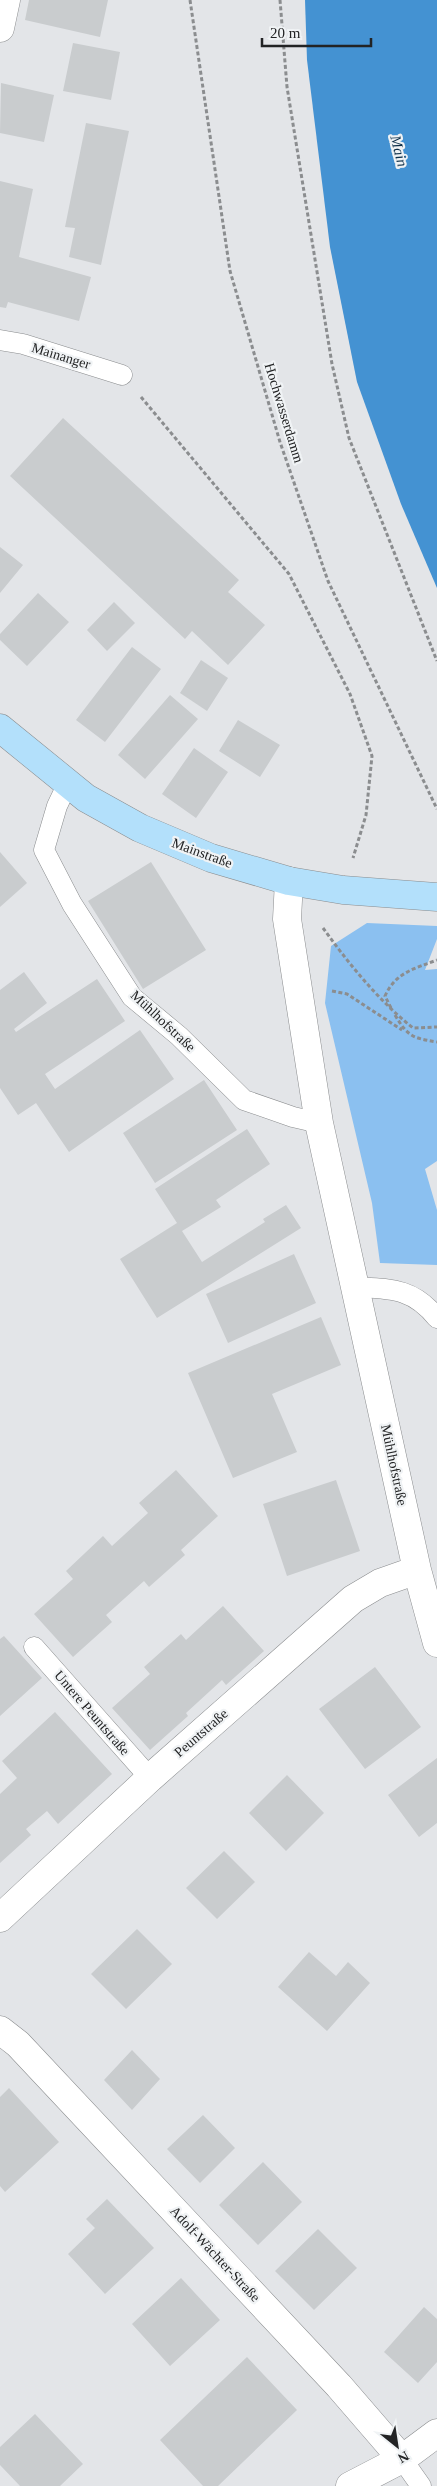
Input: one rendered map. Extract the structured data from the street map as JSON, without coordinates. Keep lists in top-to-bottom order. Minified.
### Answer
{"streets":{"main road":["Mainstraße"],"street":["Mühlhofstraße","Peuntstraße","Adolf-Wächter-Straße"],"lane":["Mainanger","Untere Peuntstraße"],"path":["Hochwasserdamm"]},"crossings":[["Mainstraße","Mühlhofstraße"],["Mühlhofstraße","Peuntstraße"],["Untere Peuntstraße","Peuntstraße"]],"water":["Main"],"scale_bar":"20 m","north":"bottom right"}
